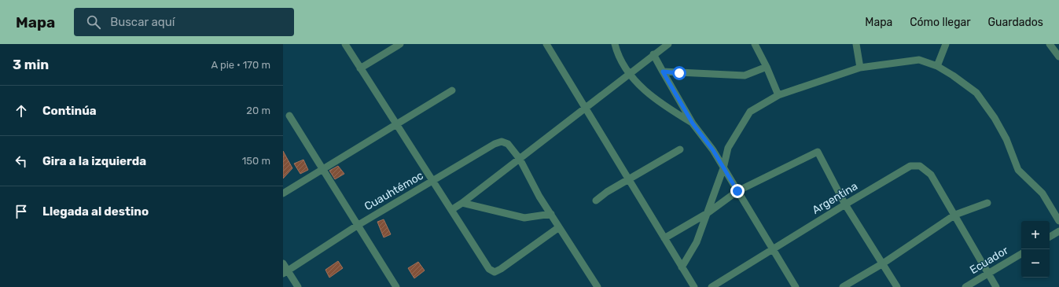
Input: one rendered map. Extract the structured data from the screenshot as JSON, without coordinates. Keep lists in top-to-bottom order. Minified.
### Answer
{"streets":{"street":["Cuauhtémoc","Argentina","Ecuador"]},"crossings":[["Argentina","Ecuador"]],"page":{"header":"Mapa","search":"Buscar aquí","nav":["Mapa","Cómo llegar","Guardados"],"heading":["3 min","A pie · 170 m"],"list":[["Continúa","20 m"],["Gira a la izquierda","150 m"],"Llegada al destino"],"map_buttons":["+","−"]}}
